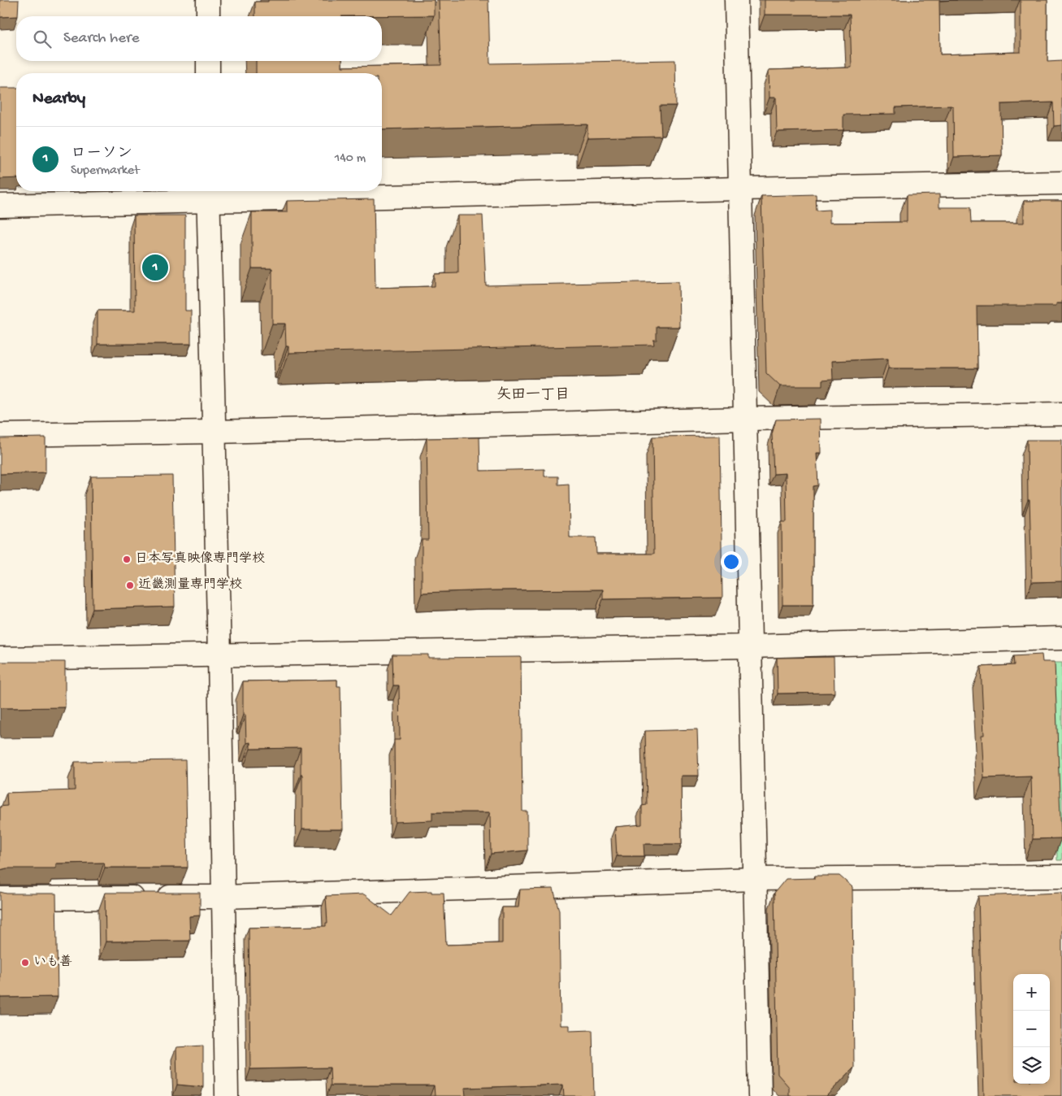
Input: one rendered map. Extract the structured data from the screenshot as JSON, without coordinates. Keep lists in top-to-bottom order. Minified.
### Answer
{"districts":["矢田一丁目"],"places":["日本写真映像専門学校","近畿測量専門学校","いも善"],"page":{"search":"Search here","heading":"Nearby","list":[{"mark":"1","name":"ローソン","note":"Supermarket","value":"140 m"}],"pins":"1","map_buttons":["+","−"]}}
